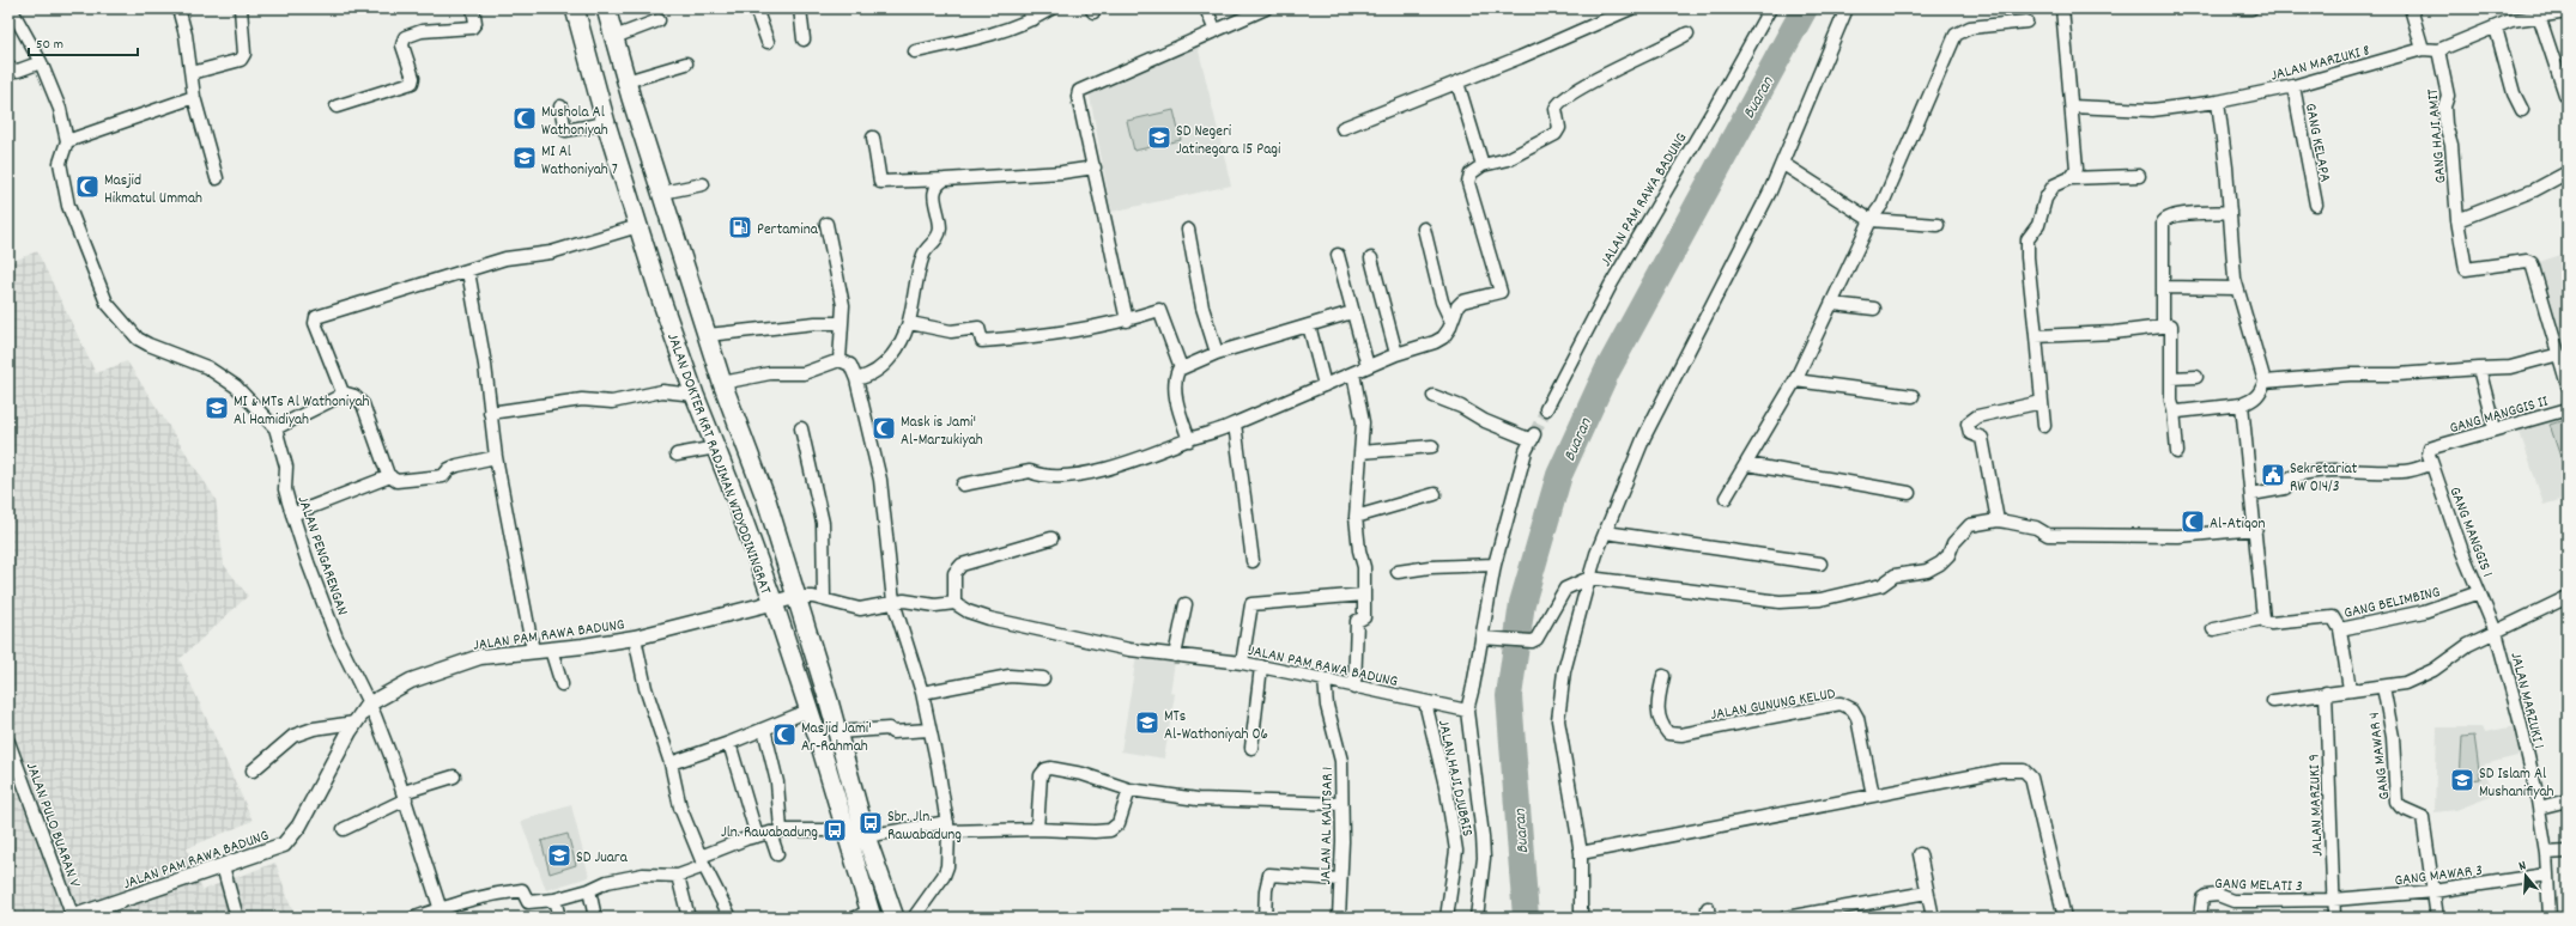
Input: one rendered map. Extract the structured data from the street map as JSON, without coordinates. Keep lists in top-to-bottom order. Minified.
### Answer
{"streets":{"main road":["JALAN DOKTER KRT RADJIMAN WIDYODININGRAT"],"street":["JALAN MARZUKI 8","GANG HAJI AMIT","GANG KELAPA","JALAN PAM RAWA BADUNG","GANG MANGGIS II","GANG MANGGIS 1","JALAN PENGARENGAN","GANG BELIMBING","JALAN MARZUKI 1","JALAN GUNUNG KELUD","GANG MAWAR 4","JALAN HAJI DJUBRIS","JALAN MARZUKI 9","JALAN PULO BUARAN V","JALAN AL KAUTSAR 1","GANG MAWAR 3","GANG MELATI 3"]},"crossings":[["JALAN MARZUKI 8","GANG HAJI AMIT"],["JALAN MARZUKI 8","GANG KELAPA"],["JALAN PAM RAWA BADUNG","JALAN DOKTER KRT RADJIMAN WIDYODININGRAT"],["JALAN PAM RAWA BADUNG","JALAN PENGARENGAN"],["JALAN PAM RAWA BADUNG","JALAN HAJI DJUBRIS"],["JALAN PAM RAWA BADUNG","JALAN PULO BUARAN V"],["JALAN PAM RAWA BADUNG","JALAN AL KAUTSAR 1"],["GANG MANGGIS II","GANG MANGGIS 1"],["GANG MANGGIS 1","GANG BELIMBING"],["GANG MANGGIS 1","JALAN MARZUKI 1"],["JALAN MARZUKI 1","GANG MAWAR 3"],["GANG MAWAR 4","GANG MAWAR 3"],["JALAN MARZUKI 9","GANG MAWAR 3"],["JALAN MARZUKI 9","GANG MELATI 3"],["GANG MAWAR 3","GANG MELATI 3"]],"water":["Buaran"],"places":{"mosque":["Mushola Al Wathoniyah","Masjid Hikmatul Ummah","Mask is Jami' Al-Marzukiyah","Al-Atiqon","Masjid Jami' Ar-Rahmah"],"school or university":["SD Negeri Jatinegara 15 Pagi","MI Al Wathoniyah 7","MI & MTs Al Wathoniyah Al Hamidiyah","MTs Al-Wathoniyah 06","SD Islam Al Mushanifiyah","SD Juara"],"fuel station":["Pertamina"],"public building":["Sekretariat RW 014/3"],"bus stop":["Sbr. Jln. Rawabadung","Jln. Rawabadung"]},"scale_bar":"50 m","north":"top"}
